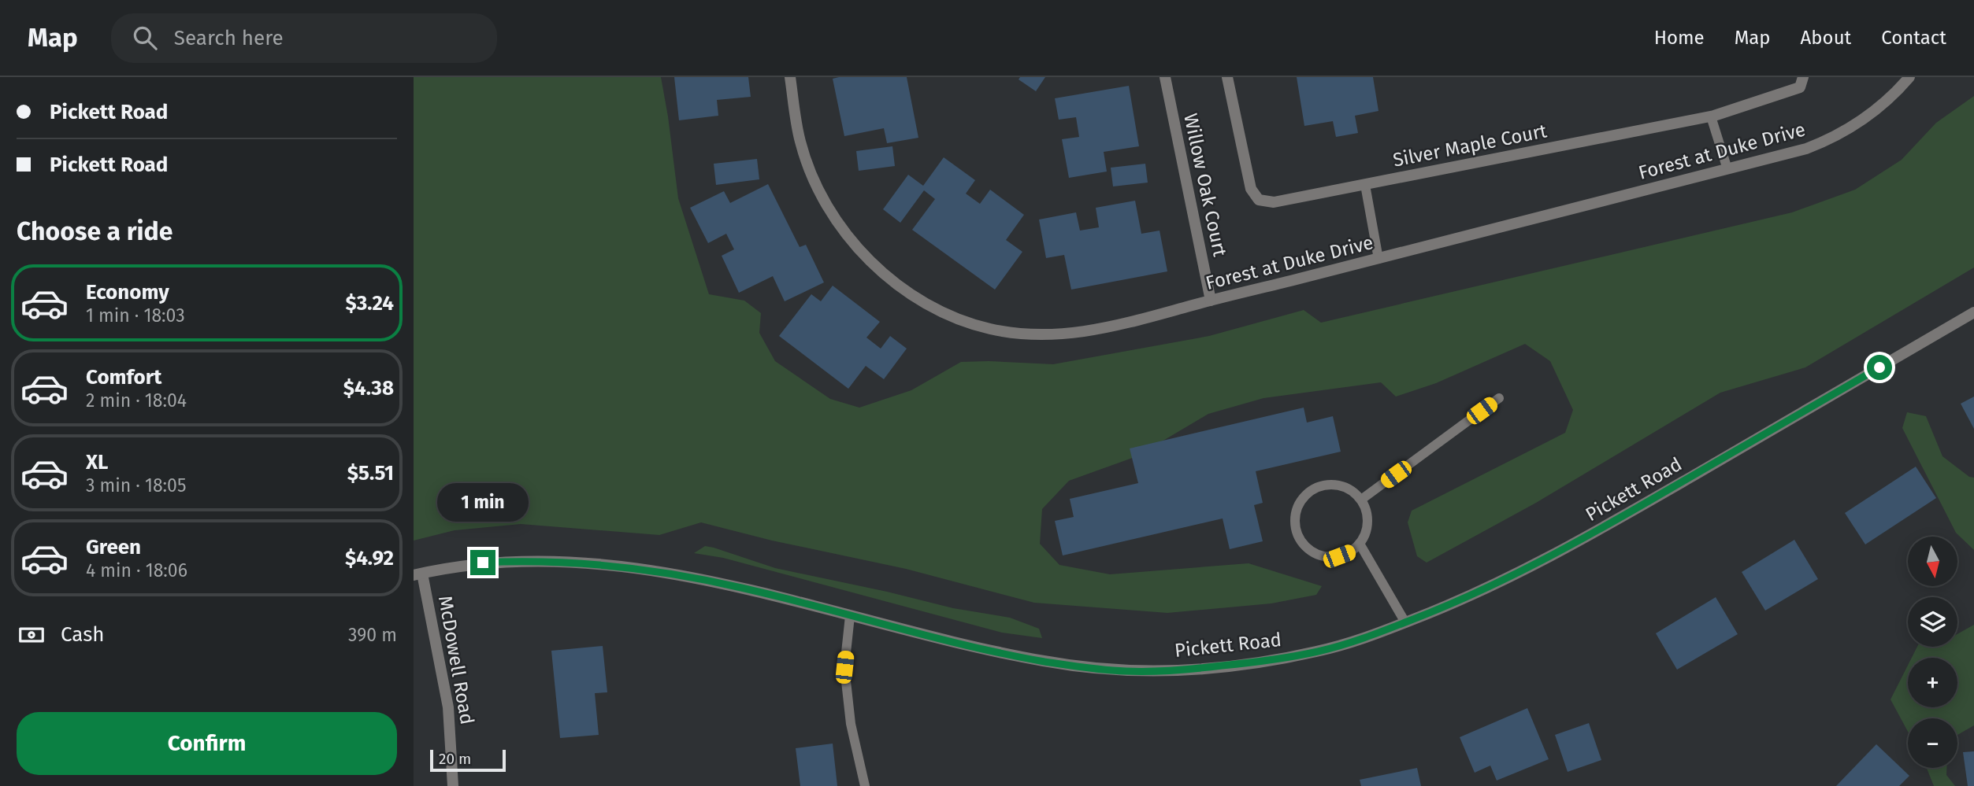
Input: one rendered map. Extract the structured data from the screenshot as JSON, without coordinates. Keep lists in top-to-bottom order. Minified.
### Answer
{"streets":{"street":["Silver Maple Court","Forest at Duke Drive","Willow Oak Court","Pickett Road","McDowell Road"]},"crossings":[["Forest at Duke Drive","Willow Oak Court"],["Pickett Road","McDowell Road"]],"scale_bar":"20 m","north":"bottom","page":{"header":"Map","search":"Search here","nav":["Home","Map","About","Contact"],"banner":["Pickett Road","Pickett Road"],"heading":"Choose a ride","list":[{"name":"Economy","note":"1 min · 18:03","value":"$3.24"},{"name":"Comfort","note":"2 min · 18:04","value":"$4.38"},{"name":"XL","note":"3 min · 18:05","value":"$5.51"},{"name":"Green","note":"4 min · 18:06","value":"$4.92"}],"bubble":"1 min","map_buttons":["+","−"],"pay":["Cash","390 m"],"buttons":"Confirm","scale":"20 m"}}
